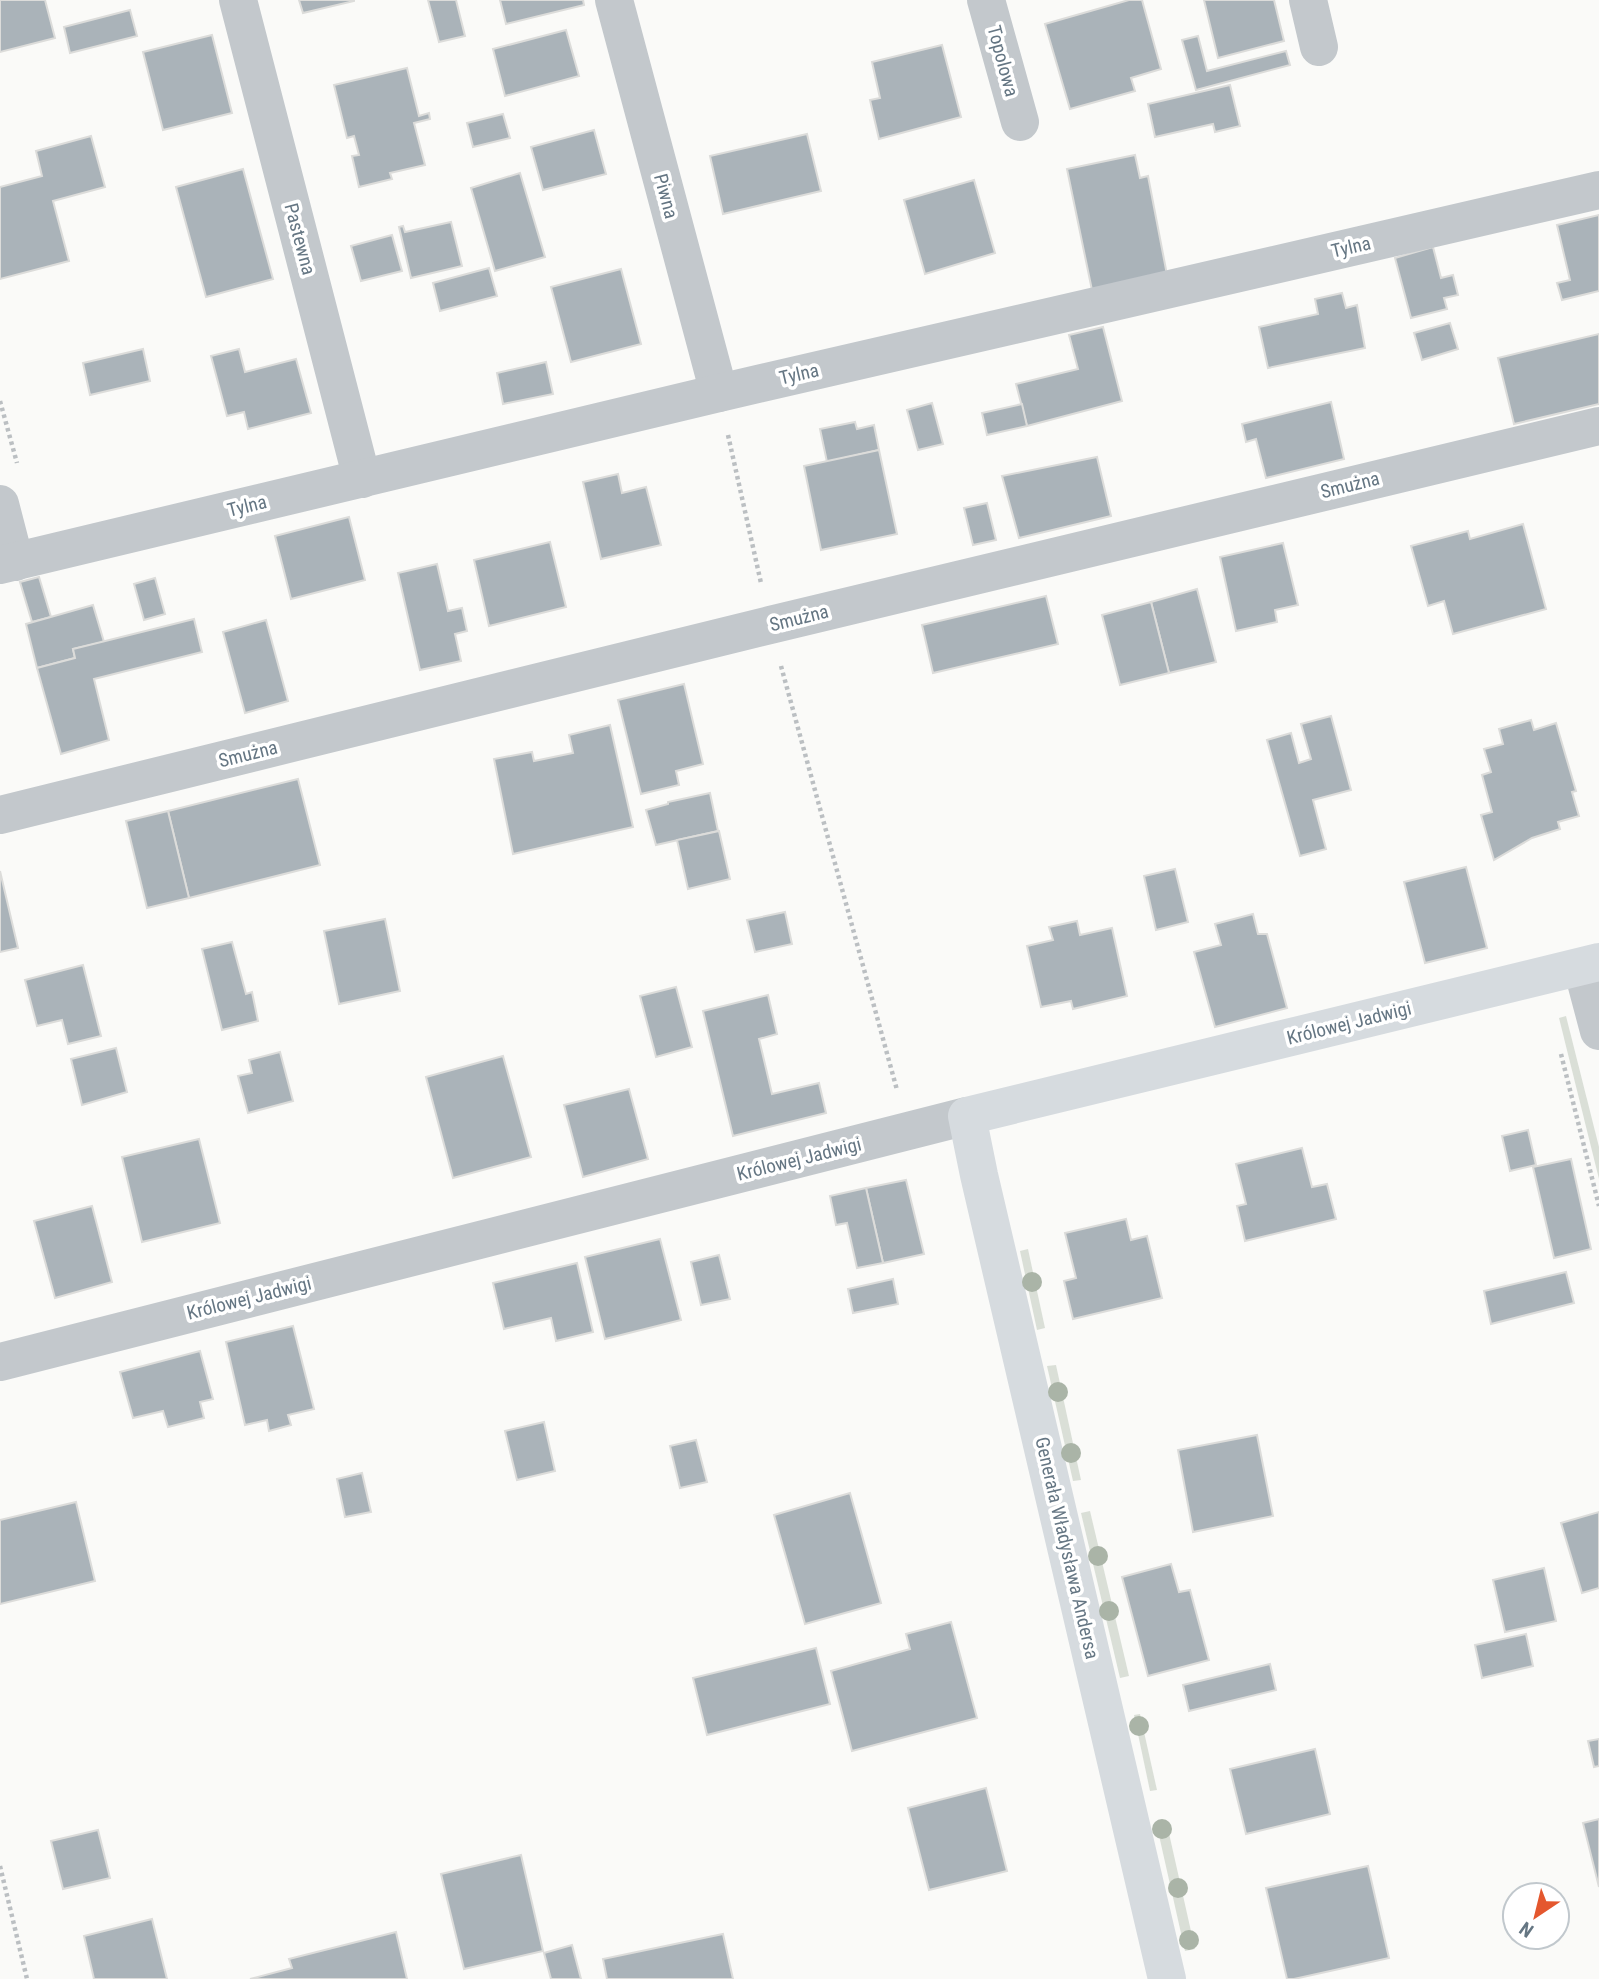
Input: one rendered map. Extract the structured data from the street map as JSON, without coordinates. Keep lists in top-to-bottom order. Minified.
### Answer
{"streets":{"street":["Topolowa","Piwna","Pastewna","Tylna","Smużna","Królowej Jadwigi","Generała Władysława Andersa"]},"crossings":[["Piwna","Tylna"],["Pastewna","Tylna"],["Królowej Jadwigi","Generała Władysława Andersa"]],"north":"bottom left"}
